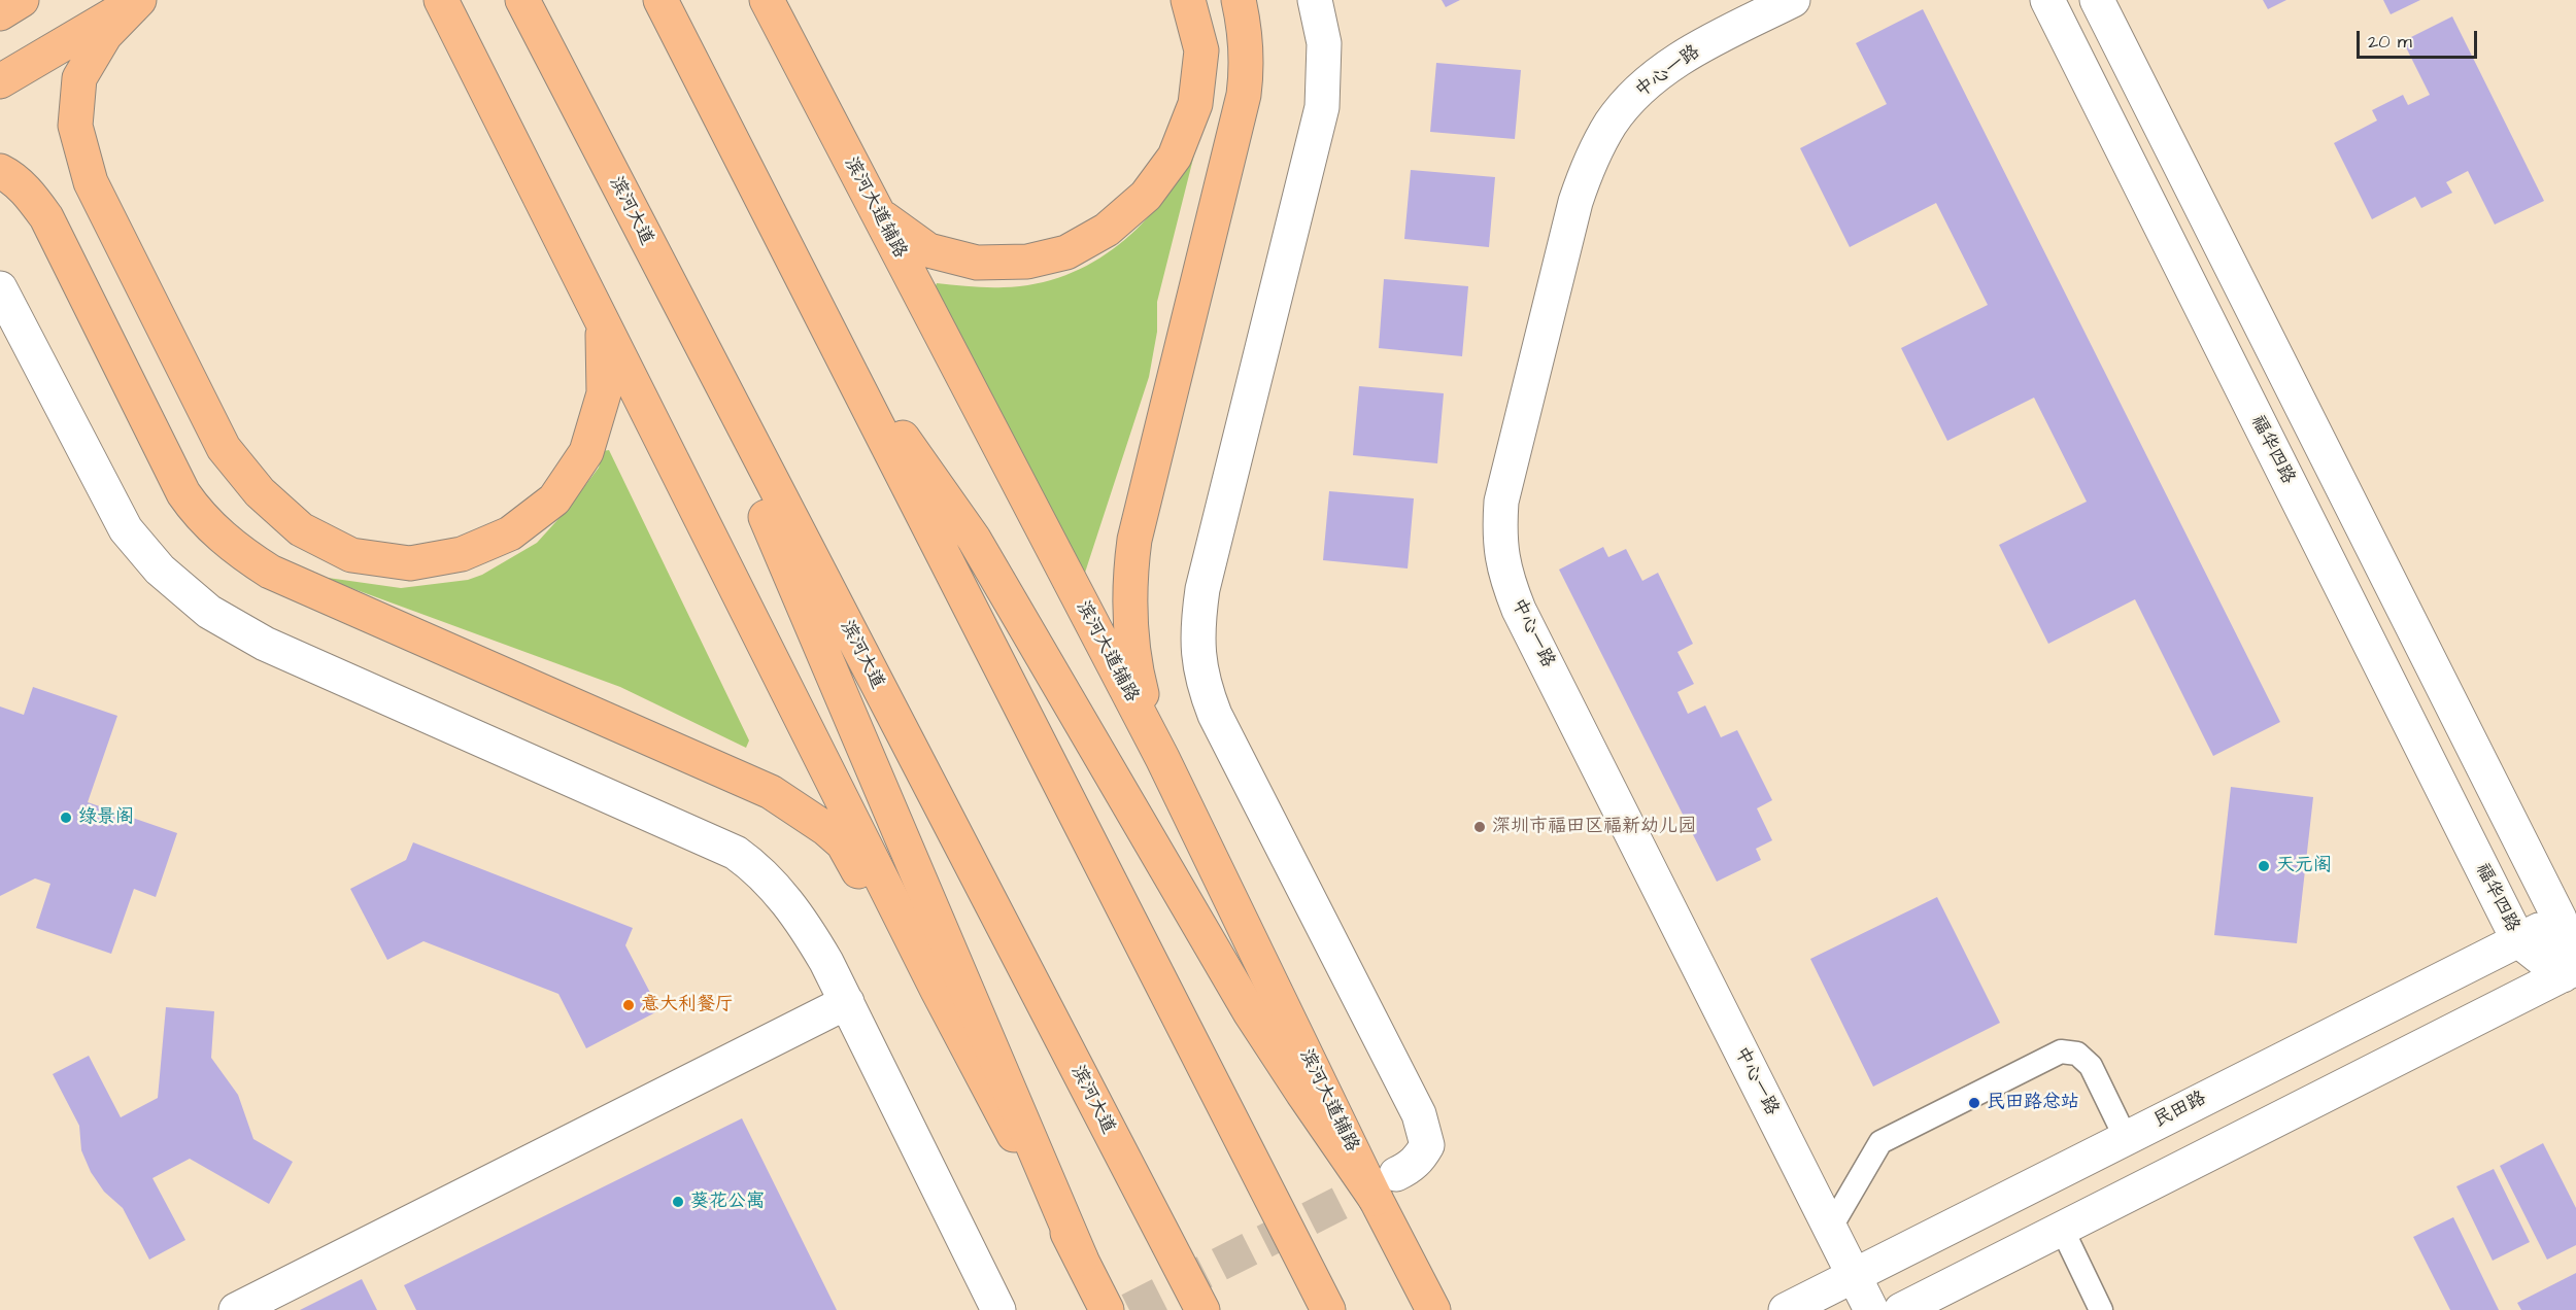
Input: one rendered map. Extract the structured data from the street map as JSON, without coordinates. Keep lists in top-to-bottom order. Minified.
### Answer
{"streets":{"main road":["滨河大道辅路","滨河大道"],"street":["中心一路","福华四路","民田路"]},"crossings":[["中心一路","民田路"],["福华四路","民田路"]],"places":["绿景阁","深圳市福田区福新幼儿园","天元阁","意大利餐厅","民田路总站","葵花公寓"],"scale_bar":"20 m"}
